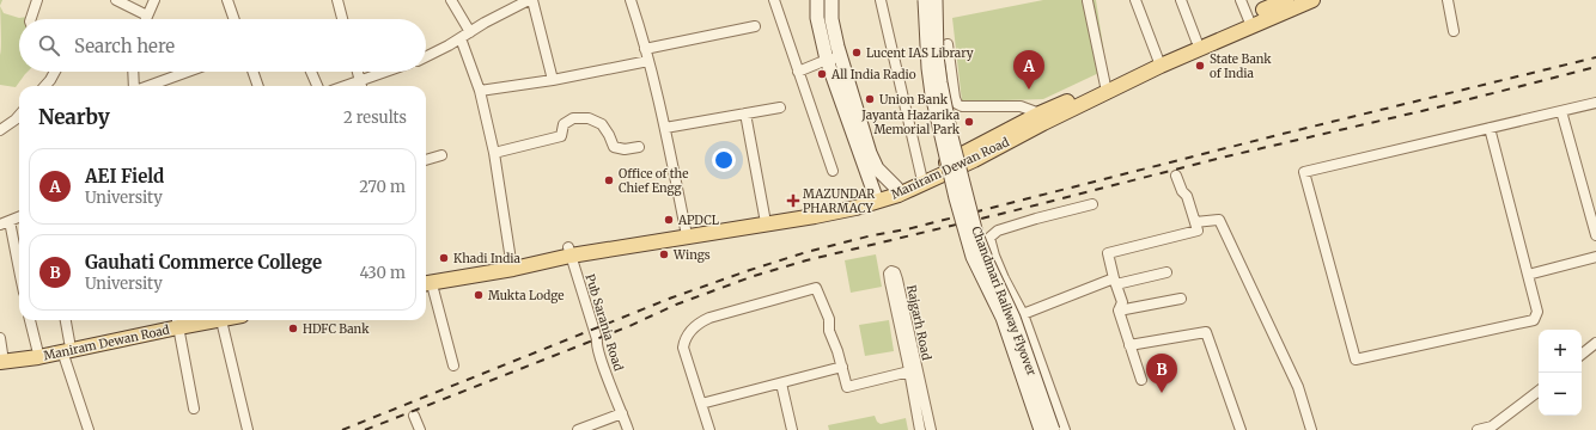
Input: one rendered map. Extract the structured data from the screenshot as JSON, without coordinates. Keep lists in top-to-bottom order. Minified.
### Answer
{"streets":{"main road":["Maniram Dewan Road","Chandmari Railway Flyover"],"street":["Pub Sarania Road","Rajgarh Road"]},"crossings":[["Maniram Dewan Road","Pub Sarania Road"]],"places":{"other":["Lucent IAS Library","State Bank of India","All India Radio","Union Bank","Jayanta Hazarika Memorial Park","Office of the Chief Engg","APDCL","Wings","Khadi India","Mukta Lodge","HDFC Bank"],"health":["MAZUNDAR PHARMACY"]},"page":{"search":"Search here","pins":["A","B"],"heading":["Nearby","2 results"],"list":[{"mark":"A","name":"AEI Field","note":"University","value":"270 m"},{"mark":"B","name":"Gauhati Commerce College","note":"University","value":"430 m"}],"map_buttons":["+","−"]}}
